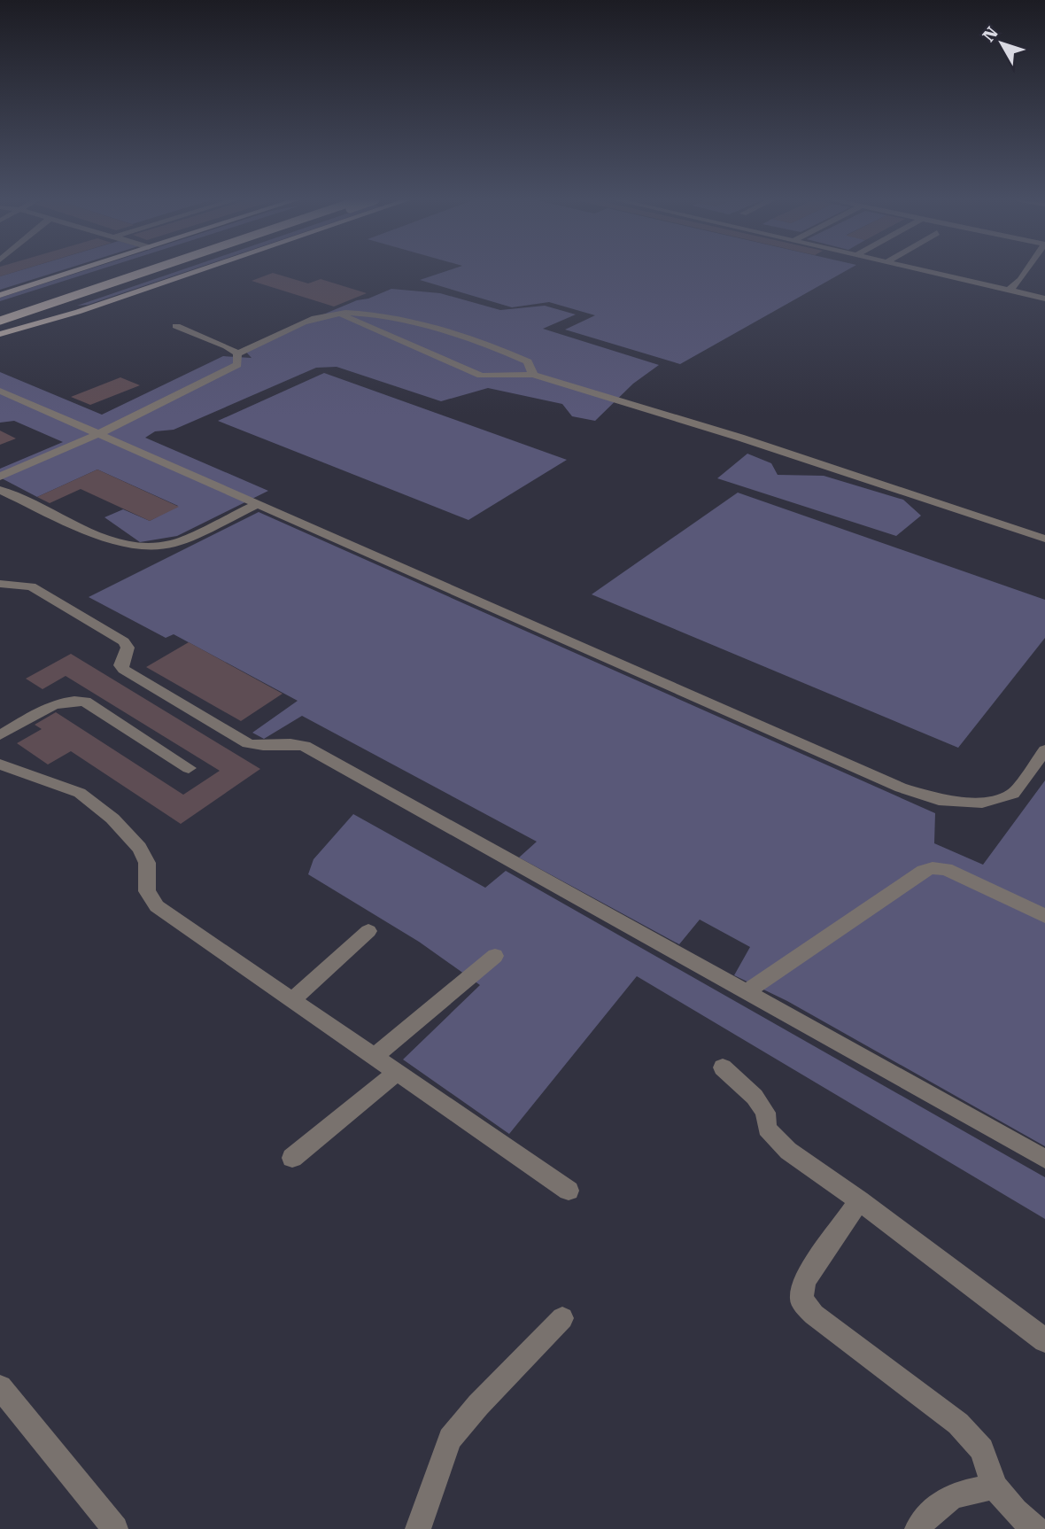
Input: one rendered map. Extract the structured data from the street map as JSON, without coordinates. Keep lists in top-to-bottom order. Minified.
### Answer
{"north":"top left"}
